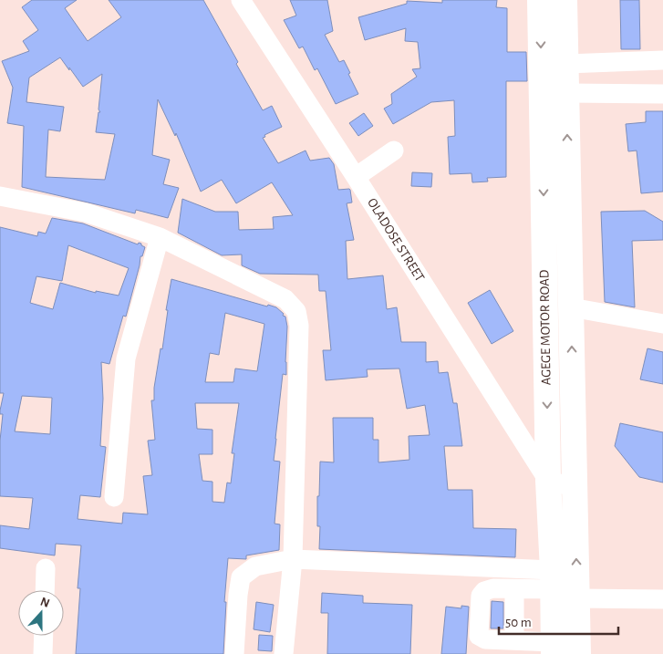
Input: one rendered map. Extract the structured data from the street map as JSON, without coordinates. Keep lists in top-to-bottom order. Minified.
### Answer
{"streets":{"main road":["AGEGE MOTOR ROAD"],"street":["OLADOSE STREET"]},"crossings":[["OLADOSE STREET","AGEGE MOTOR ROAD"]],"scale_bar":"50 m","north":"top"}
